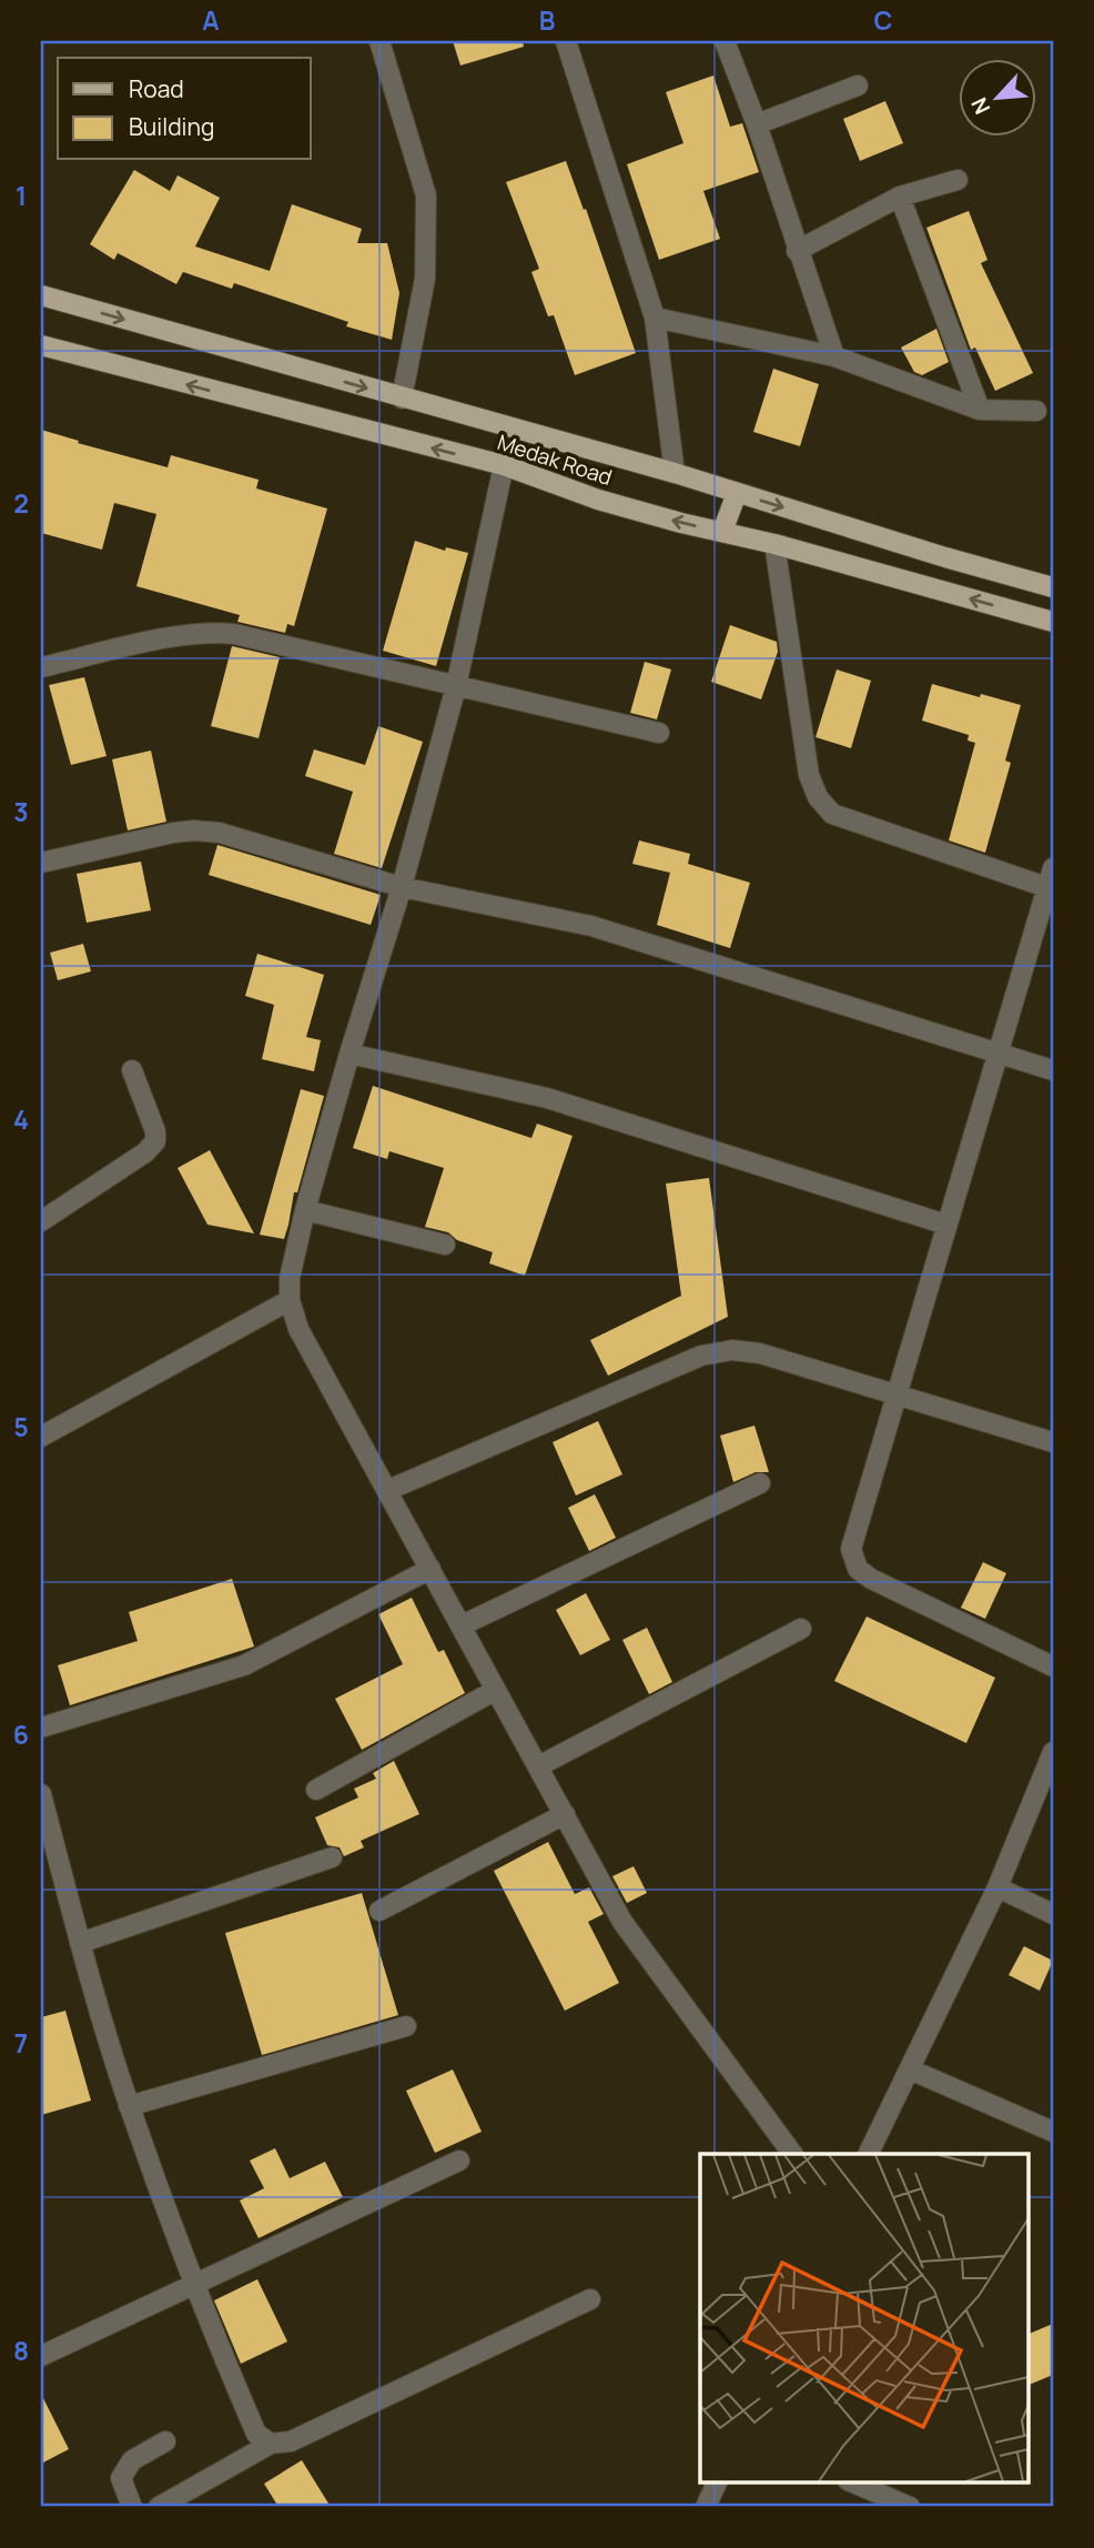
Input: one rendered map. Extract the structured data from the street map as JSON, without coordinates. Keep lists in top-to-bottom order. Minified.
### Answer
{"streets":{"main road":["Medak Road"]},"legend":["Road","Building"],"north":"bottom left","grid":{"columns":["A","B","C"],"rows":["1","2","3","4","5","6","7","8"]}}
